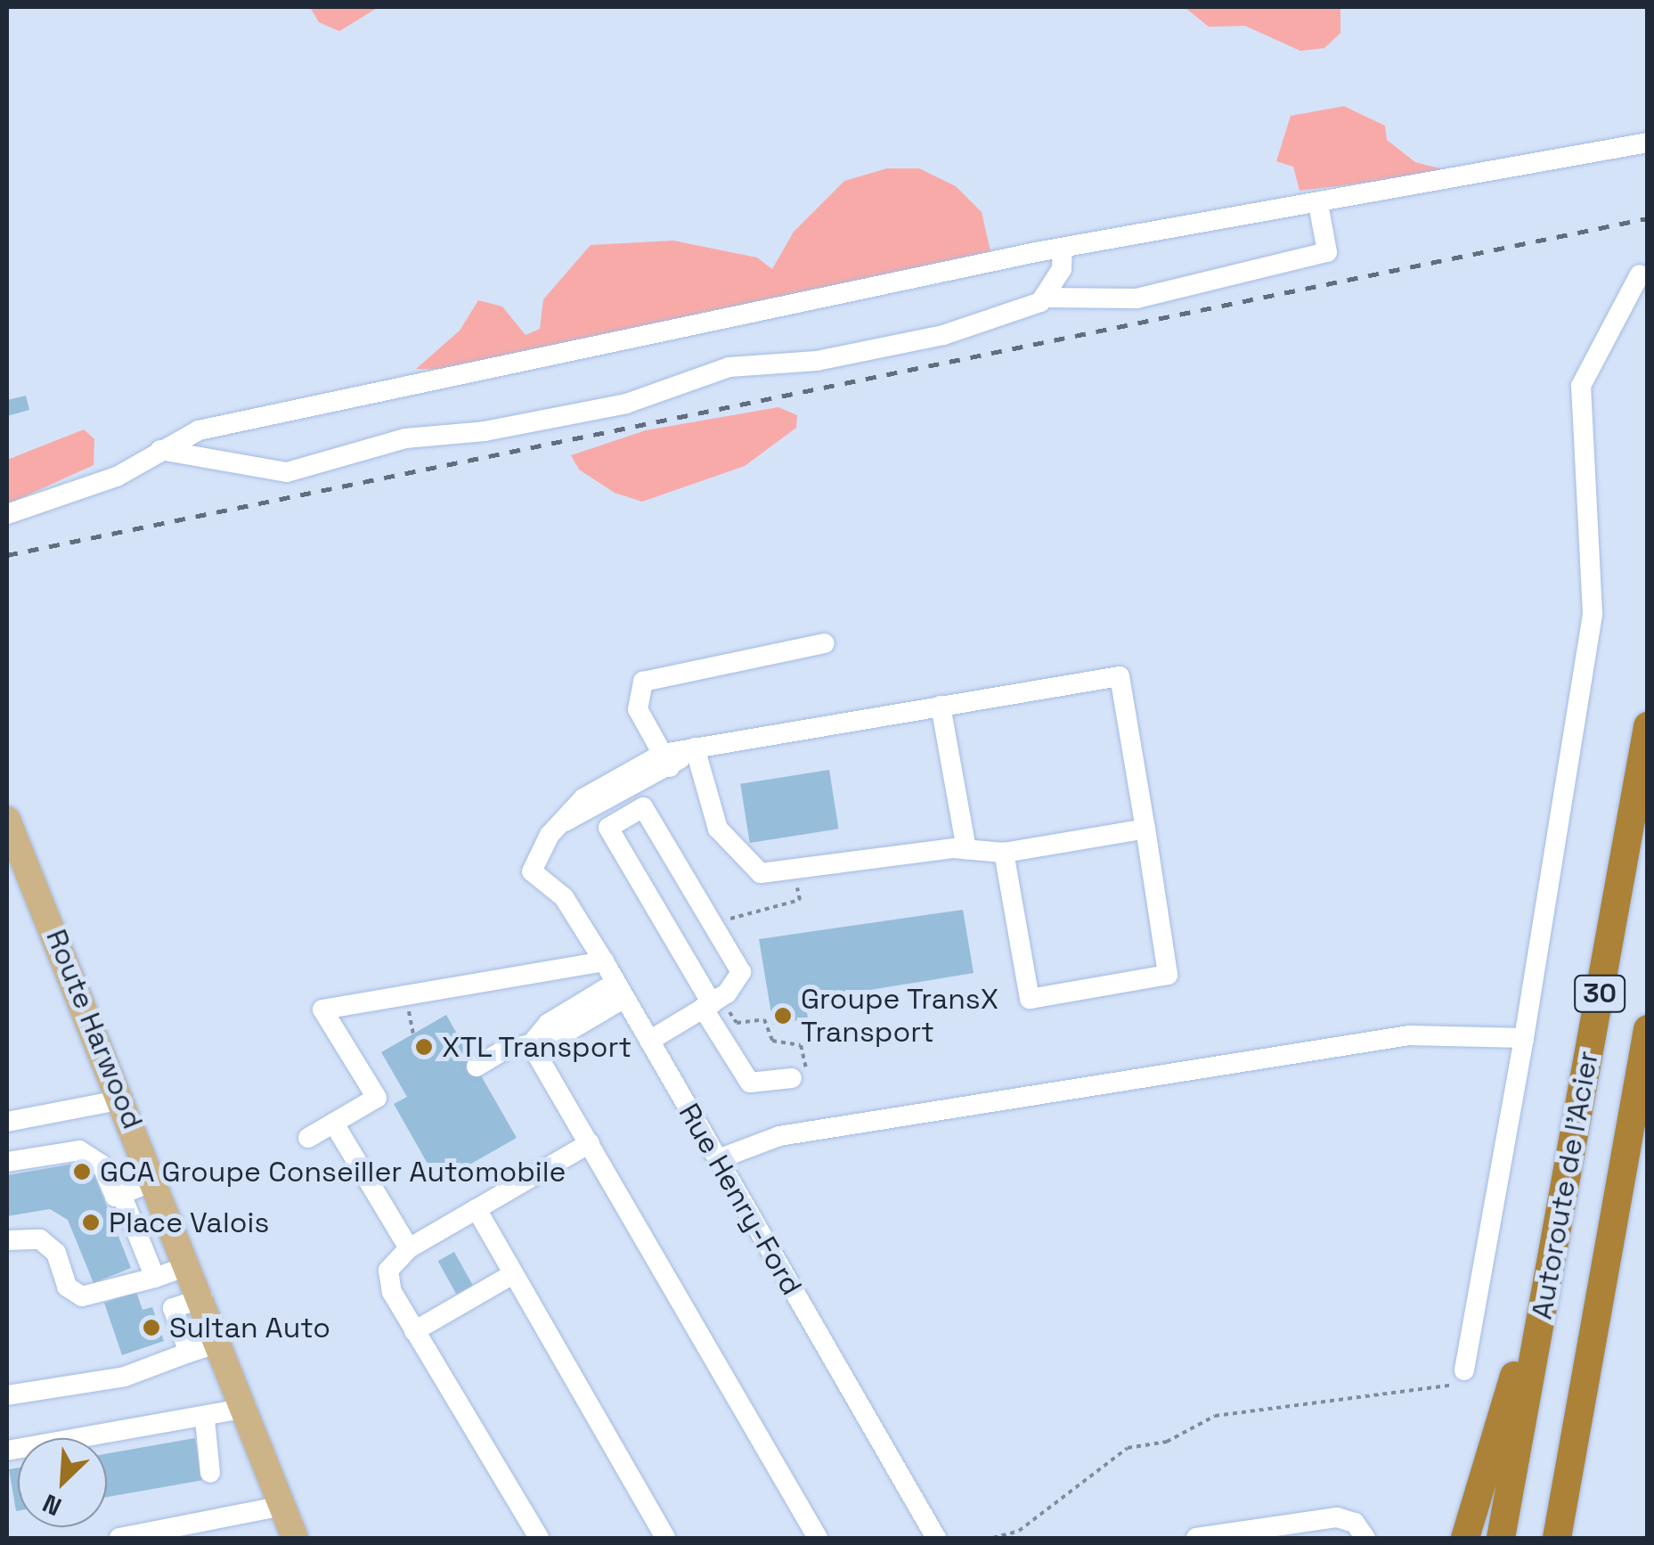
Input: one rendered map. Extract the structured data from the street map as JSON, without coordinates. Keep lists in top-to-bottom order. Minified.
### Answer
{"streets":{"highway":["30","Autoroute de l'Acier"],"main road":["Route Harwood"],"street":["Rue Henry-Ford"]},"places":["Groupe TransX Transport","XTL Transport","GCA Groupe Conseiller Automobile","Place Valois","Sultan Auto"],"north":"bottom left"}
